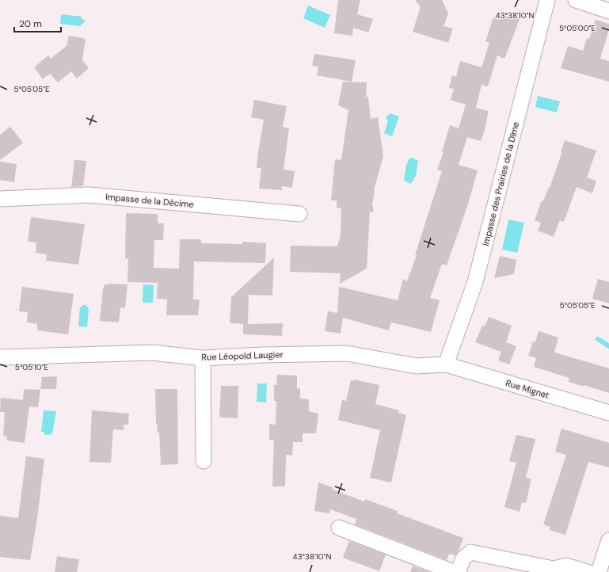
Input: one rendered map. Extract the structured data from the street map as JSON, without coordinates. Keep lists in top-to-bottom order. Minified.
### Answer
{"streets":{"street":["Impasse des Prairies de la Dîme","Impasse de la Décime","Rue Léopold Laugier","Rue Mignet"]},"crossings":[["Impasse des Prairies de la Dîme","Rue Léopold Laugier"],["Impasse des Prairies de la Dîme","Rue Mignet"],["Rue Léopold Laugier","Rue Mignet"]],"scale_bar":"20 m","coordinates":["43°38'10\"N","5°05'00\"E","5°05'05\"E","5°05'10\"E"]}
